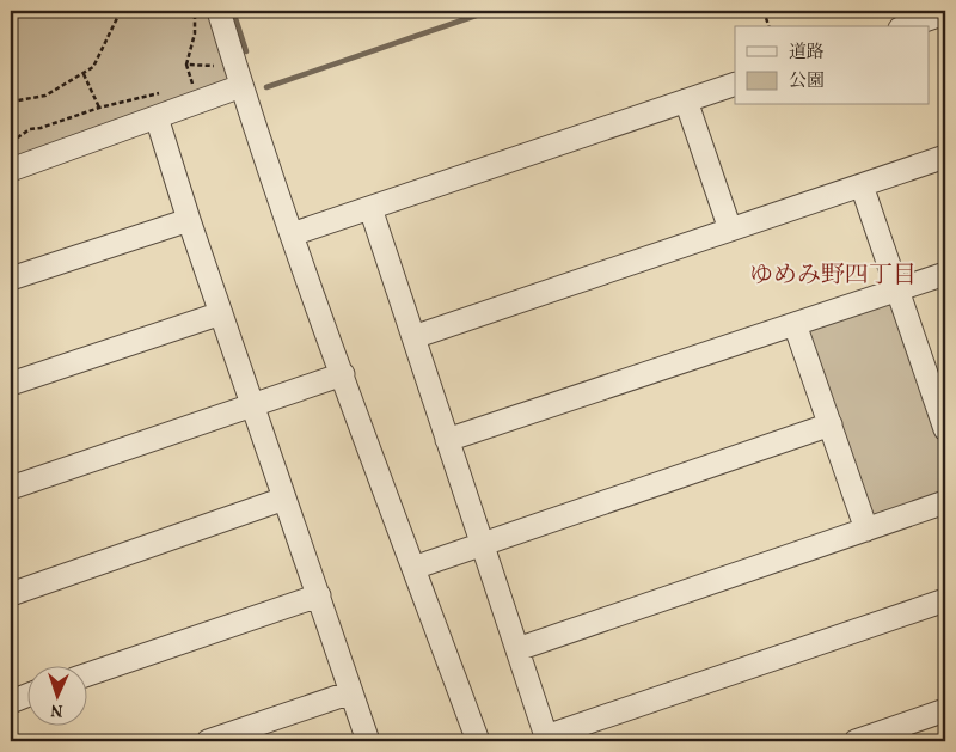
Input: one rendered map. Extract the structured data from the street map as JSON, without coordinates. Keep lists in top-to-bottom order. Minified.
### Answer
{"districts":["ゆめみ野四丁目"],"legend":["道路","公園"],"north":"bottom"}
